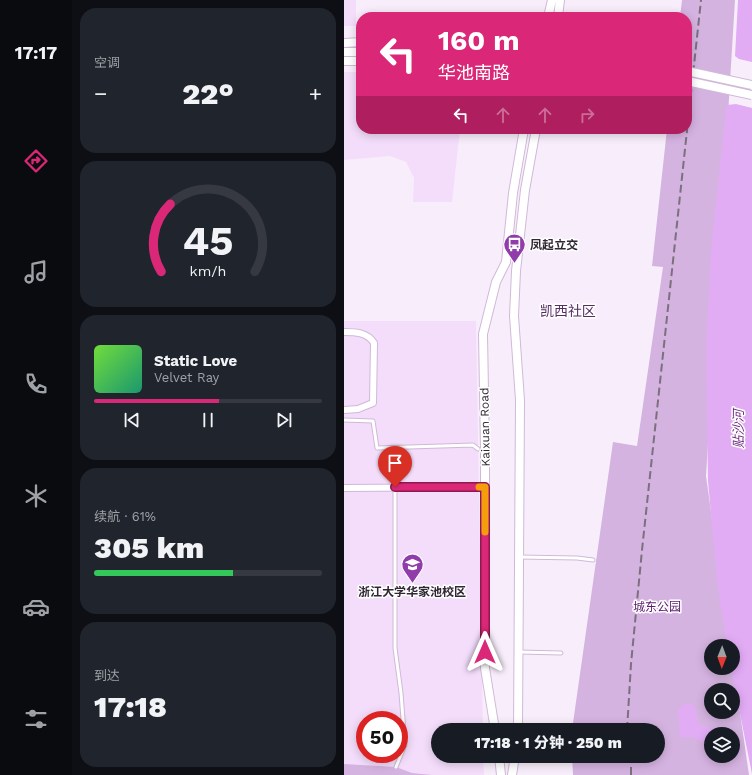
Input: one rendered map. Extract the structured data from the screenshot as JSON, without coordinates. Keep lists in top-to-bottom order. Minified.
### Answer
{"streets":{"main road":["Kaixuan Road"]},"districts":["凯西社区"],"water":["贴沙河"],"parks":["城东公园"],"places":{"bus stop":["凤起立交"],"school or university":["浙江大学华家池校区"]},"north":"bottom","page":{"tabs":"17:17","tile":["空调",["续航 · 61%","305 km"],["到达","17:18"]],"turn":["160 m","华池南路"],"heat":["−","22°","+"],"song":["Static Love","Velvet Ray"],"limit":"50","trip":"17:18 · 1 分钟 · 250 m","gauge":["45","km/h"]}}
